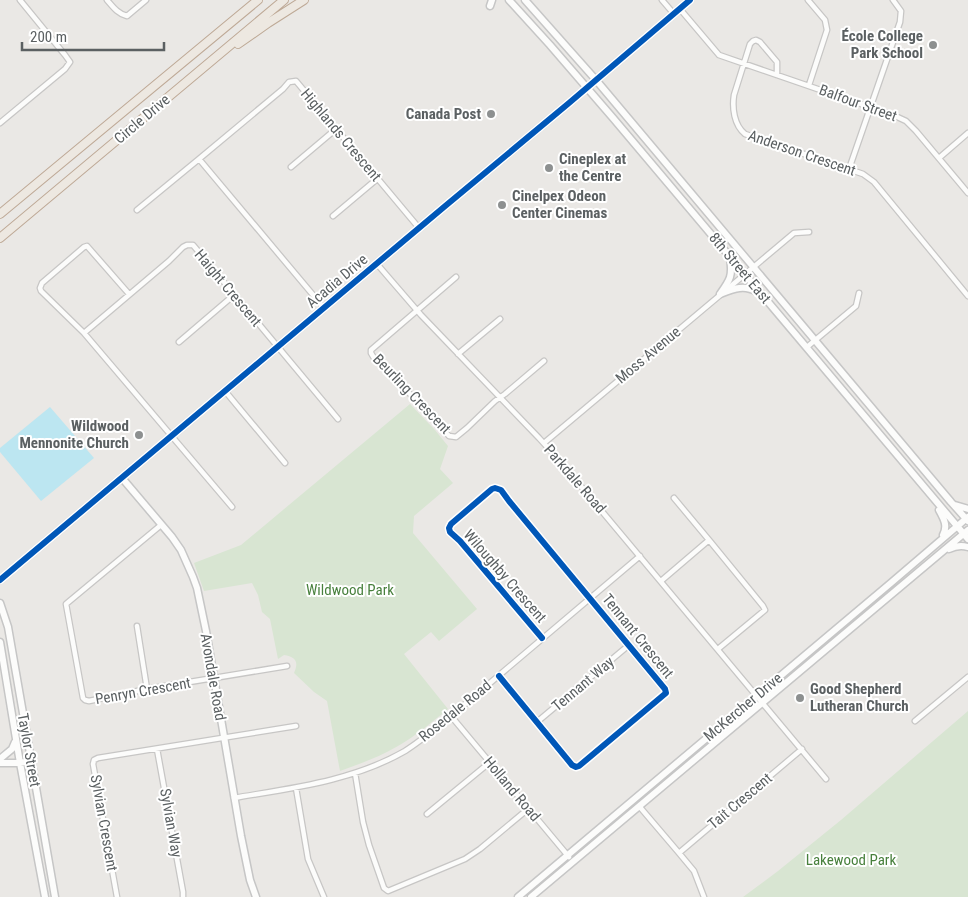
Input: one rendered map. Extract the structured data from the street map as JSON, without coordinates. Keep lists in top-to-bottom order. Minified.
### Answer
{"streets":{"highway":["Circle Drive"],"main road":["8th Street East","Acadia Drive","Avondale Road","McKercher Drive","Taylor Street"],"street":["Balfour Street","Highlands Crescent","Anderson Crescent","Haight Crescent","Moss Avenue","Beurling Crescent","Parkdale Road","Wiloughby Crescent","Tennant Crescent","Tennant Way","Penryn Crescent","Rosedale Road","Holland Road","Tait Crescent","Sylvian Crescent","Sylvian Way"]},"crossings":[["Balfour Street","Anderson Crescent"],["Balfour Street","Acadia Drive"],["Highlands Crescent","Acadia Drive"],["8th Street East","Acadia Drive"],["8th Street East","Moss Avenue"],["8th Street East","McKercher Drive"],["Acadia Drive","Haight Crescent"],["Acadia Drive","Parkdale Road"],["Acadia Drive","Avondale Road"],["Moss Avenue","Parkdale Road"],["Beurling Crescent","Parkdale Road"],["Parkdale Road","McKercher Drive"],["Parkdale Road","Rosedale Road"],["Wiloughby Crescent","Tennant Crescent"],["Wiloughby Crescent","Rosedale Road"],["Tennant Crescent","Tennant Way"],["Tennant Crescent","Rosedale Road"],["Avondale Road","Penryn Crescent"],["Avondale Road","Rosedale Road"],["Avondale Road","Sylvian Crescent"],["McKercher Drive","Holland Road"],["Rosedale Road","Holland Road"],["Sylvian Crescent","Sylvian Way"]],"parks":["Wildwood Park","Lakewood Park"],"places":["École College Park School","Canada Post","Cineplex at the Centre","Cinelpex Odeon Center Cinemas","Wildwood Mennonite Church","Good Shepherd Lutheran Church"],"scale_bar":"200 m"}
